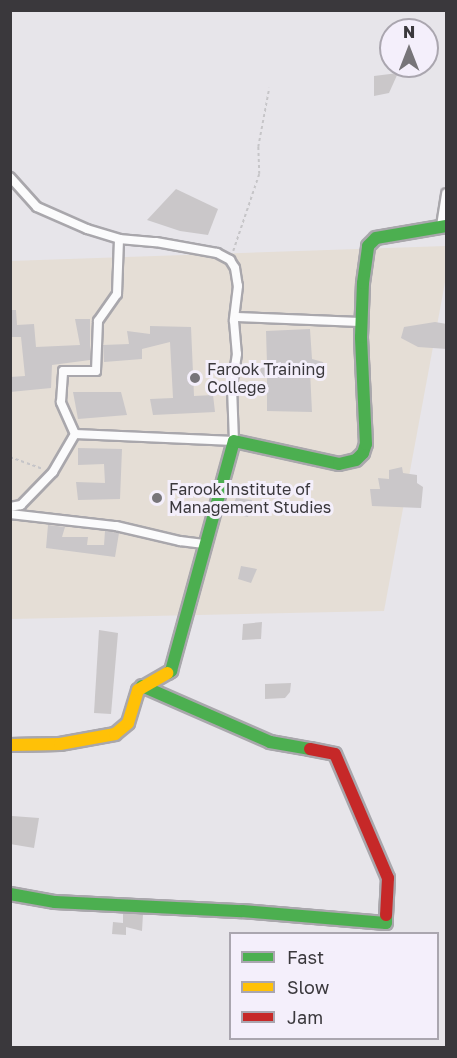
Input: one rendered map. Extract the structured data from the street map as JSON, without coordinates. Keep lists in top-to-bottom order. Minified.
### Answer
{"places":["Farook Training College","Farook Institute of Management Studies"],"legend":["Fast","Slow","Jam"],"north":"top"}
